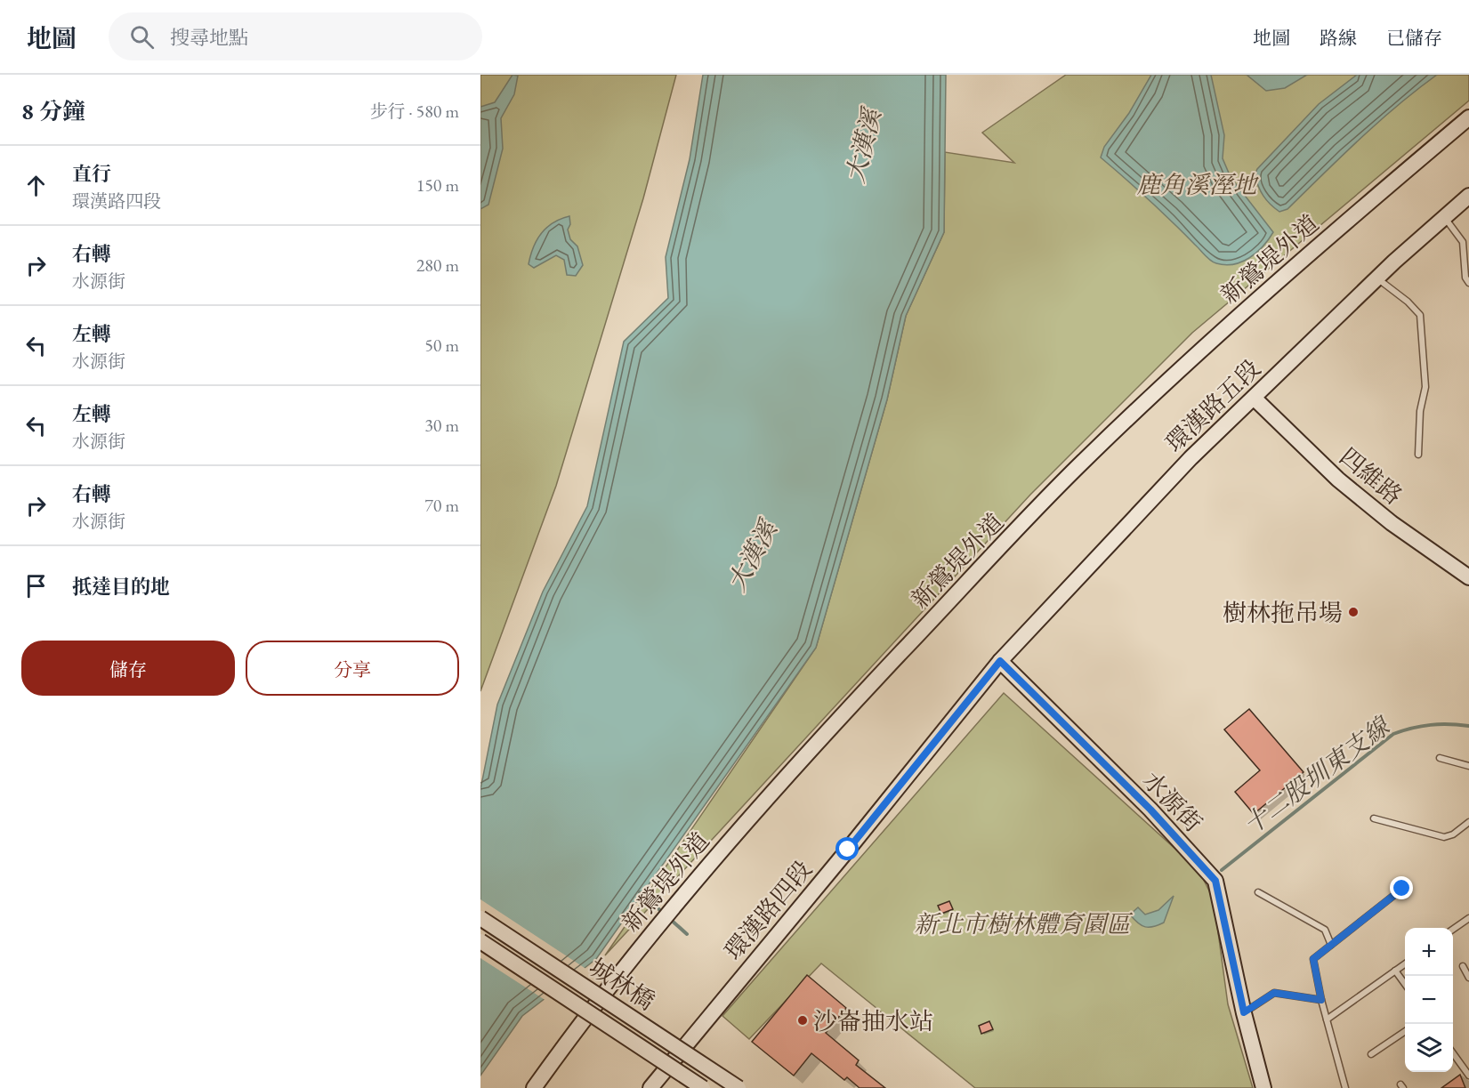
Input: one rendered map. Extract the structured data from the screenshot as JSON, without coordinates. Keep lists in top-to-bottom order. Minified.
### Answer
{"streets":{"street":["新鶯堤外道","環漢路五段","四維路","水源街","環漢路四段","城林橋"]},"crossings":[["環漢路五段","四維路"],["環漢路五段","水源街"],["環漢路五段","環漢路四段"],["水源街","環漢路四段"]],"water":["大漢溪","十二股圳東支線"],"parks":["鹿角溪溼地","新北市樹林體育園區"],"places":["樹林拖吊場","沙崙抽水站"],"page":{"header":"地圖","search":"搜尋地點","nav":["地圖","路線","已儲存"],"heading":["8 分鐘","步行 · 580 m"],"list":[["直行","環漢路四段","150 m"],["右轉","水源街","280 m"],["左轉","水源街","50 m"],["左轉","水源街","30 m"],["右轉","水源街","70 m"],"抵達目的地"],"buttons":["儲存","分享"],"map_buttons":["+","−"]}}
